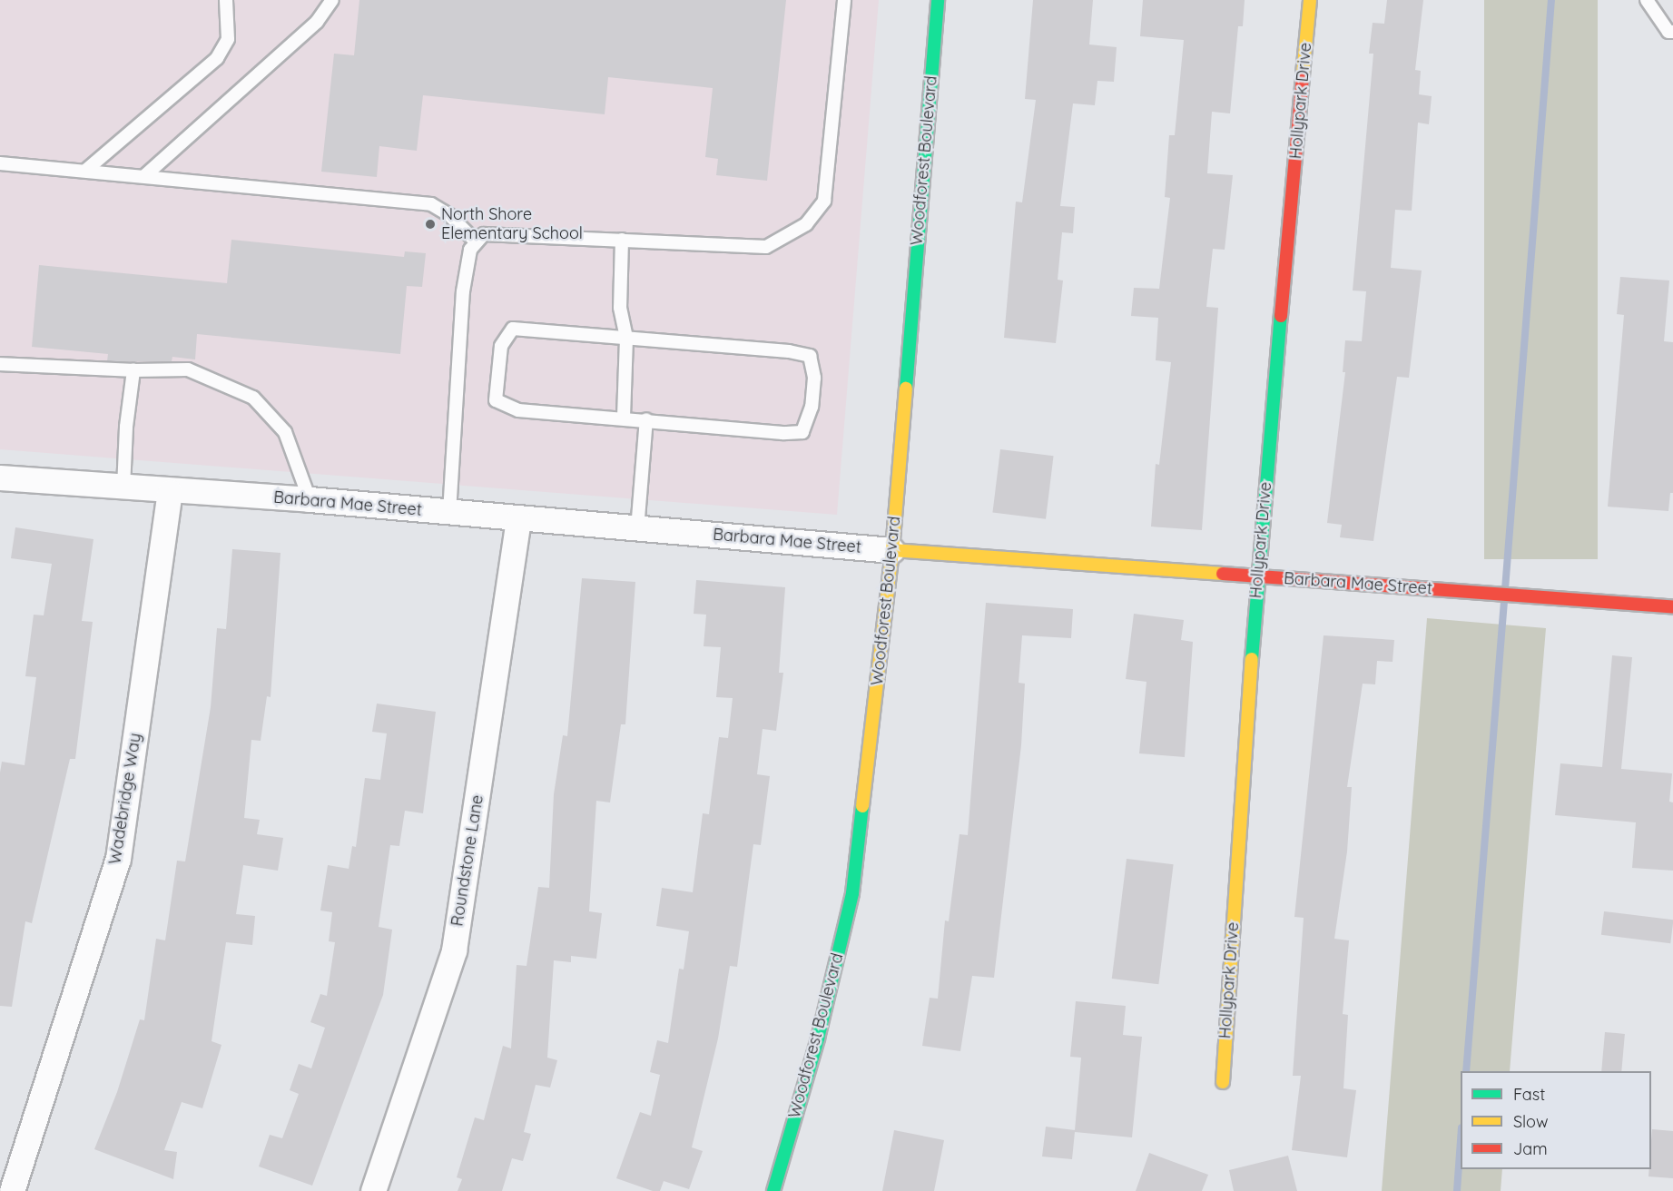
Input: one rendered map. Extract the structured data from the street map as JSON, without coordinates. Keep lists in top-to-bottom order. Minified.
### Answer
{"streets":{"street":["Hollypark Drive","Woodforest Boulevard","Barbara Mae Street","Wadebridge Way","Roundstone Lane"]},"crossings":[["Hollypark Drive","Barbara Mae Street"],["Woodforest Boulevard","Barbara Mae Street"],["Barbara Mae Street","Wadebridge Way"],["Barbara Mae Street","Roundstone Lane"]],"places":["North Shore Elementary School"],"legend":["Fast","Slow","Jam"]}
